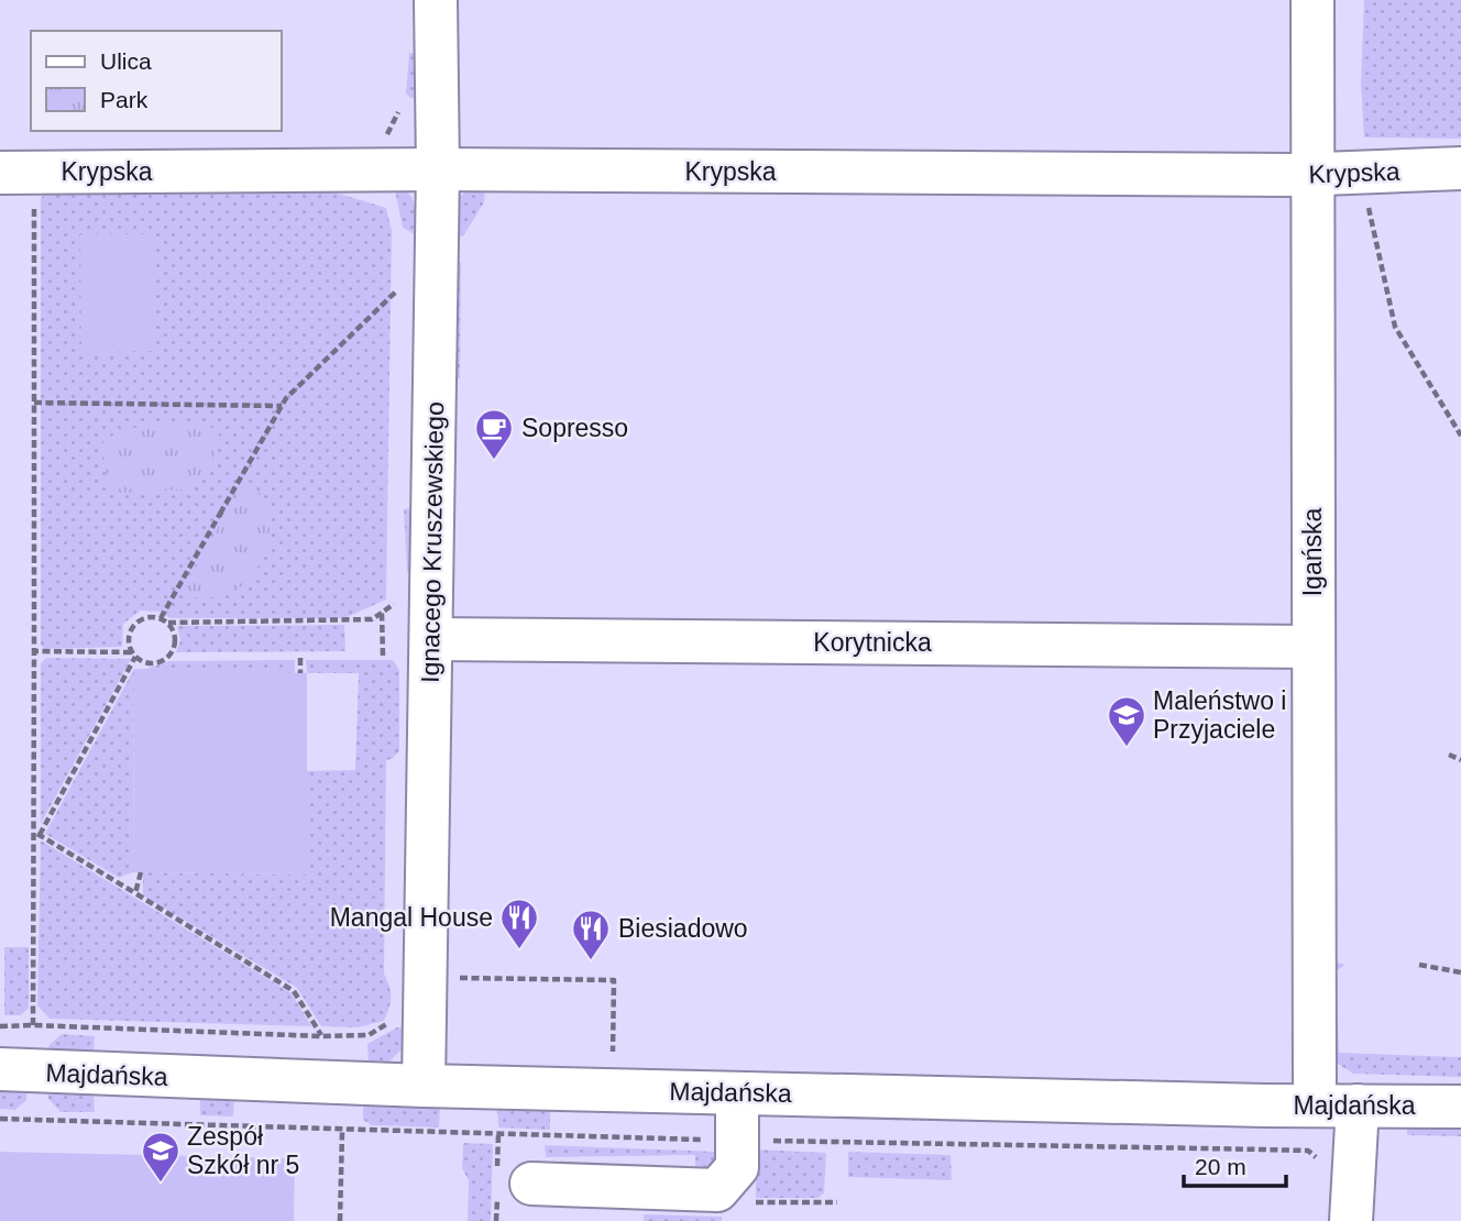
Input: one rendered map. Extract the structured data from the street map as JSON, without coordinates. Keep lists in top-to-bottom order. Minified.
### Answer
{"streets":{"street":["Krypska","Ignacego Kruszewskiego","Igańska","Korytnicka","Majdańska"]},"crossings":[["Krypska","Ignacego Kruszewskiego"],["Krypska","Igańska"],["Ignacego Kruszewskiego","Korytnicka"],["Ignacego Kruszewskiego","Majdańska"],["Igańska","Korytnicka"],["Igańska","Majdańska"]],"places":{"cafe":["Sopresso"],"school or university":["Maleństwo i Przyjaciele","Zespół Szkół nr 5"],"restaurant":["Mangal House","Biesiadowo"]},"legend":["Ulica","Park"],"scale_bar":"20 m"}
